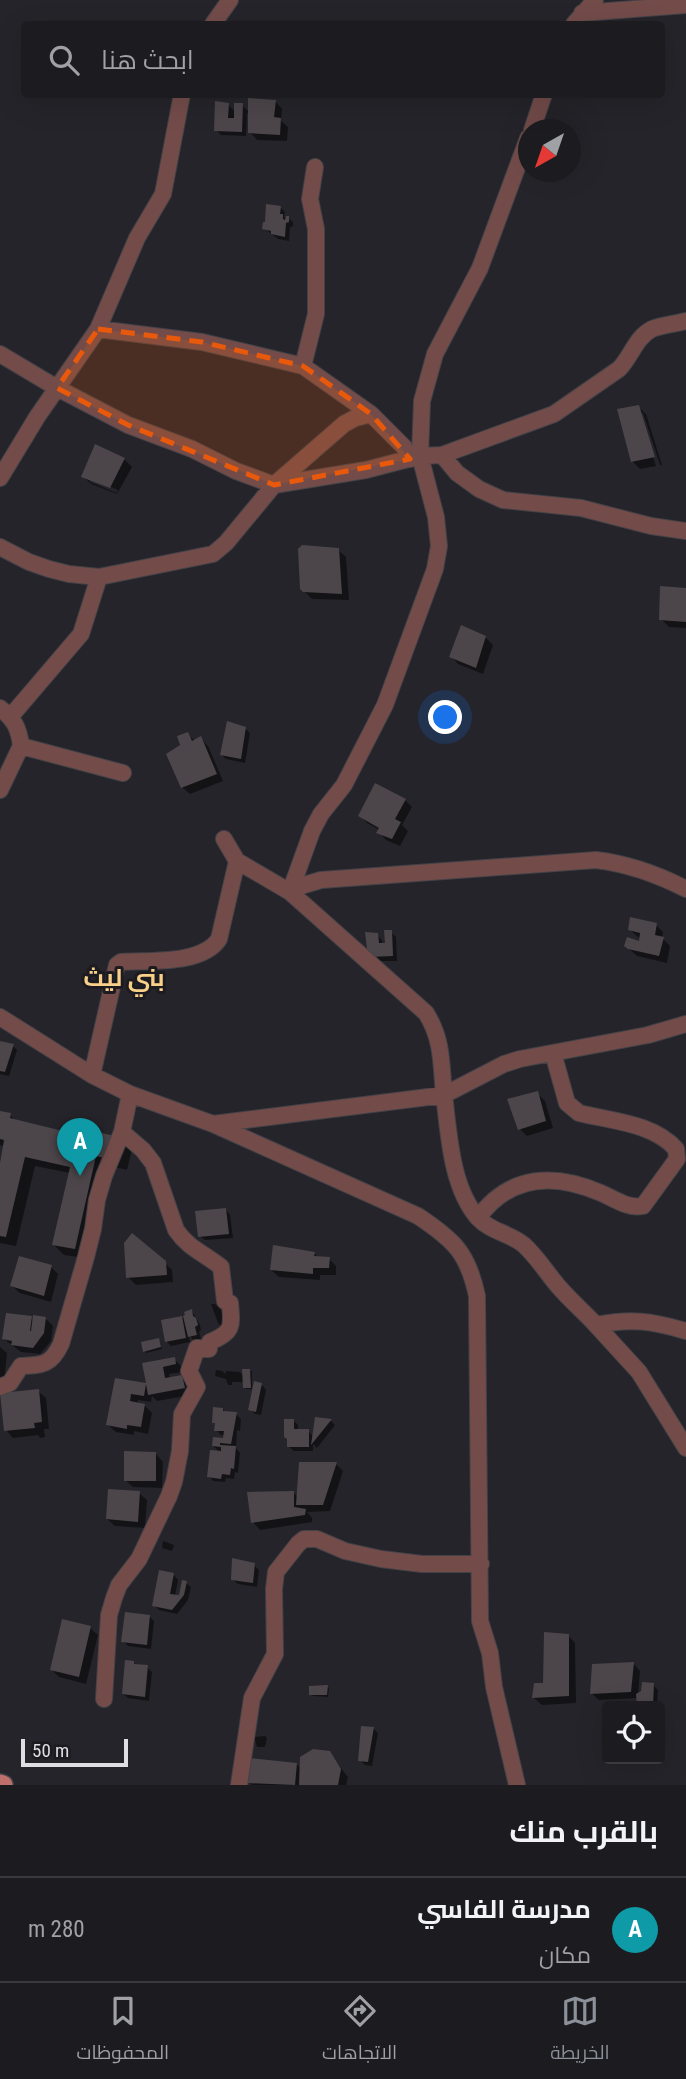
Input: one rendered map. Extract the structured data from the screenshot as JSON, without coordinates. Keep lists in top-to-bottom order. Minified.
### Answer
{"districts":["بني ليث"],"scale_bar":"50 m","north":"bottom left","page":{"search":"ابحث هنا","pins":"A","scale":"50 m","heading":"بالقرب منك","list":[{"mark":"A","name":"مدرسة الفاسي","note":"مكان","value":"280 m"}],"nav":["الخريطة","الاتجاهات","المحفوظات"]}}
